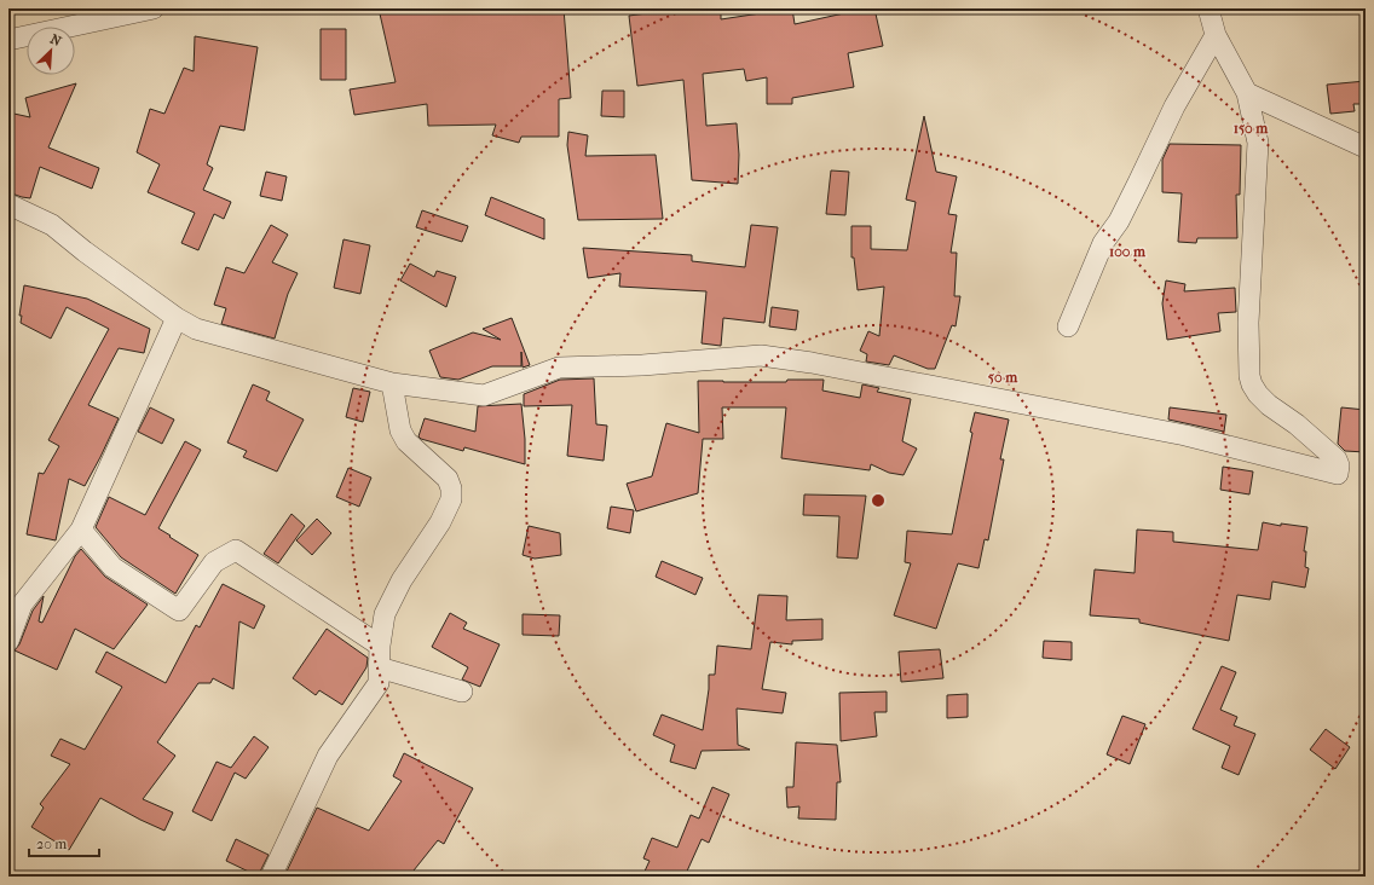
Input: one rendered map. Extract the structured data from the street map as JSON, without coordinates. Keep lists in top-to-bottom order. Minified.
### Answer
{"scale_bar":"20 m","north":"top right","rings":["150 m","100 m","50 m"]}
